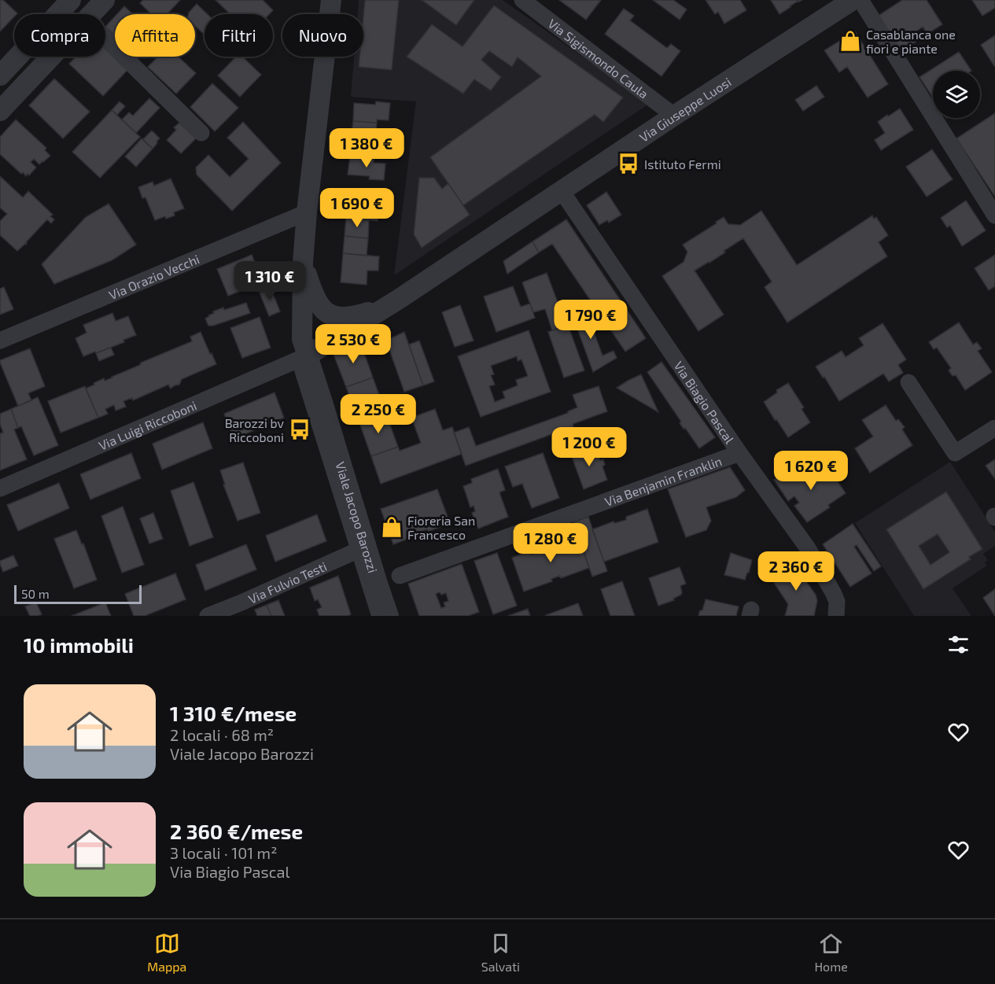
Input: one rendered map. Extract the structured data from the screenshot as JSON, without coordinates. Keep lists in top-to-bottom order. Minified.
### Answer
{"streets":{"street":["Via Sigismondo Caula","Via Giuseppe Luosi","Via Orazio Vecchi","Via Biagio Pascal","Via Luigi Riccoboni","Via Benjamin Franklin","Viale Jacopo Barozzi","Via Fulvio Testi"]},"crossings":[["Via Sigismondo Caula","Via Giuseppe Luosi"],["Via Giuseppe Luosi","Via Biagio Pascal"],["Via Giuseppe Luosi","Via Luigi Riccoboni"],["Via Giuseppe Luosi","Viale Jacopo Barozzi"],["Via Orazio Vecchi","Viale Jacopo Barozzi"],["Via Biagio Pascal","Via Benjamin Franklin"],["Via Luigi Riccoboni","Viale Jacopo Barozzi"],["Viale Jacopo Barozzi","Via Fulvio Testi"]],"places":{"shop":["Casablanca one fiori e piante","Fioreria San Francesco"],"bus stop":["Istituto Fermi","Barozzi bv Riccoboni"]},"scale_bar":"50 m","page":{"chip":["Compra","Affitta","Filtri","Nuovo"],"price":["1 380 €","1 690 €","1 310 €","1 790 €","2 530 €","2 250 €","1 200 €","1 620 €","1 280 €","2 360 €"],"scale":"50 m","heading":"10 immobili","list":[{"name":"1 310 €/mese","note":"2 locali · 68 m² · Viale Jacopo Barozzi"},{"name":"2 360 €/mese","note":"3 locali · 101 m² · Via Biagio Pascal"}],"tabs":["Mappa","Salvati","Home"]}}
